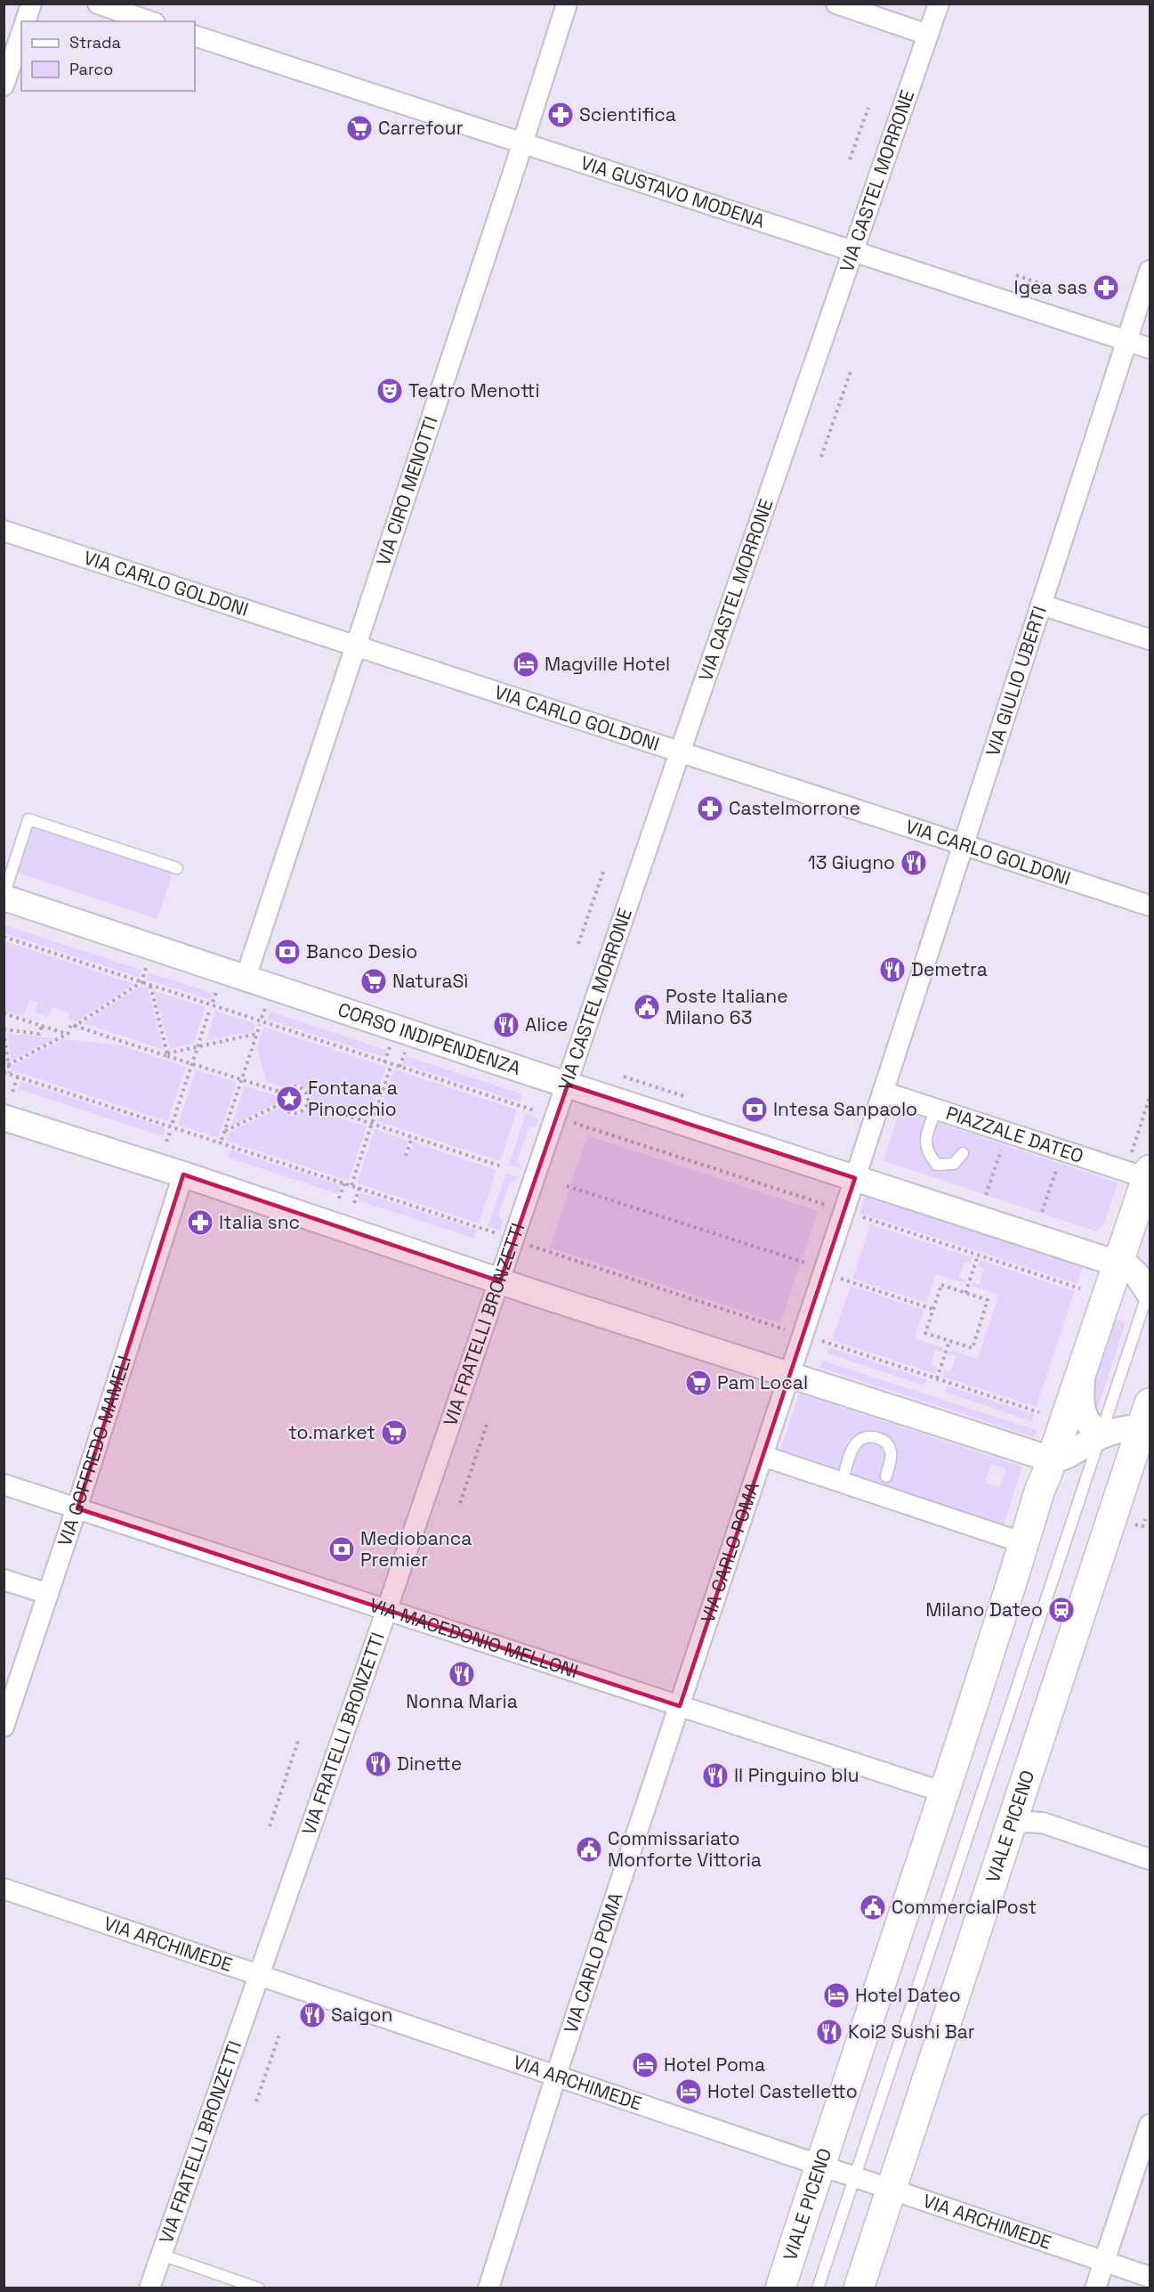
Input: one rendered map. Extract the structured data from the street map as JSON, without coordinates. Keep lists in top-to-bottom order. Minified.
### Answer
{"streets":{"main road":["VIALE PICENO"],"street":["VIA CASTEL MORRONE","VIA GUSTAVO MODENA","VIA CIRO MENOTTI","VIA CARLO GOLDONI","VIA GIULIO UBERTI","CORSO INDIPENDENZA","PIAZZALE DATEO","VIA FRATELLI BRONZETTI","VIA GOFFREDO MAMELI","VIA CARLO POMA","VIA MACEDONIO MELLONI","VIA ARCHIMEDE"]},"crossings":[["VIA CASTEL MORRONE","VIA GUSTAVO MODENA"],["VIA CASTEL MORRONE","VIA CARLO GOLDONI"],["VIA CASTEL MORRONE","CORSO INDIPENDENZA"],["VIA CASTEL MORRONE","VIA FRATELLI BRONZETTI"],["VIA GUSTAVO MODENA","VIA CIRO MENOTTI"],["VIA GUSTAVO MODENA","VIA GIULIO UBERTI"],["VIA CIRO MENOTTI","VIA CARLO GOLDONI"],["VIA CIRO MENOTTI","CORSO INDIPENDENZA"],["VIA CARLO GOLDONI","VIA GIULIO UBERTI"],["VIA GIULIO UBERTI","PIAZZALE DATEO"],["VIA FRATELLI BRONZETTI","VIA MACEDONIO MELLONI"],["VIA FRATELLI BRONZETTI","VIA ARCHIMEDE"],["VIA GOFFREDO MAMELI","VIA MACEDONIO MELLONI"],["VIA CARLO POMA","VIA MACEDONIO MELLONI"],["VIA CARLO POMA","VIA ARCHIMEDE"],["VIA MACEDONIO MELLONI","VIALE PICENO"],["VIALE PICENO","VIA ARCHIMEDE"]],"places":{"pharmacy":["Scientifica","Igea sas","Castelmorrone","Italia snc"],"supermarket":["Carrefour","NaturaSì","Pam Local","to.market"],"theatre":["Teatro Menotti"],"hotel":["Magville Hotel","Hotel Dateo","Hotel Poma","Hotel Castelletto"],"restaurant":["13 Giugno","Demetra","Alice","Nonna Maria","Dinette","II Pinguino blu","Saigon","Koi2 Sushi Bar"],"bank":["Banco Desio","Intesa Sanpaolo","Mediobanca Premier"],"public building":["Poste Italiane Milano 63","Commissariato Monforte Vittoria","CommercialPost"],"place":["Fontana a Pinocchio"],"station":["Milano Dateo"]},"legend":["Strada","Parco"]}
